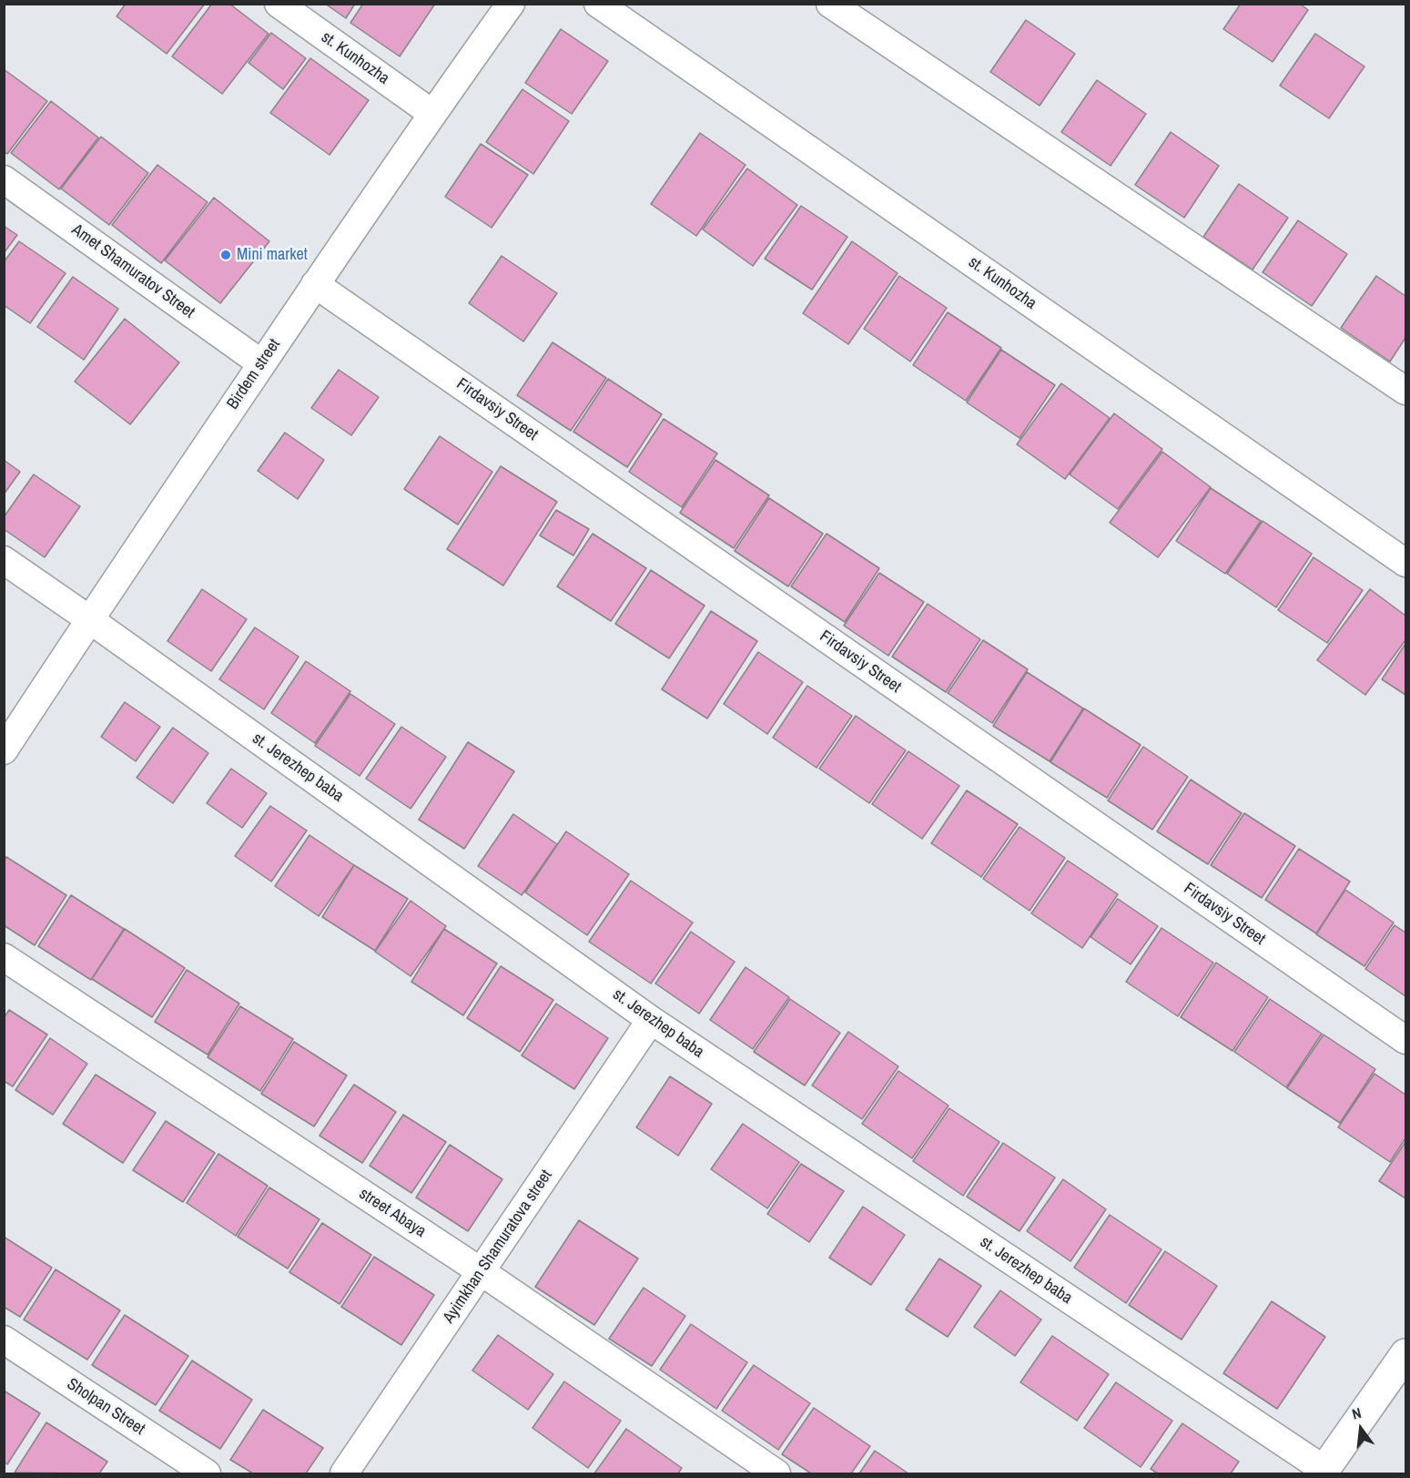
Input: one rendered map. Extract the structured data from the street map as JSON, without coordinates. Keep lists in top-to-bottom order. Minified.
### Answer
{"streets":{"street":["st. Kunhozha","Amet Shamuratov Street","Birdem street","Firdavsiy Street","st. Jerezhep baba","street Abaya","Ayimkhan Shamuratova street","Sholpan Street"]},"crossings":[["st. Kunhozha","Birdem street"],["Amet Shamuratov Street","Birdem street"],["Birdem street","Firdavsiy Street"],["Birdem street","st. Jerezhep baba"],["st. Jerezhep baba","Ayimkhan Shamuratova street"],["street Abaya","Ayimkhan Shamuratova street"]],"places":["Mini market"],"north":"top"}
